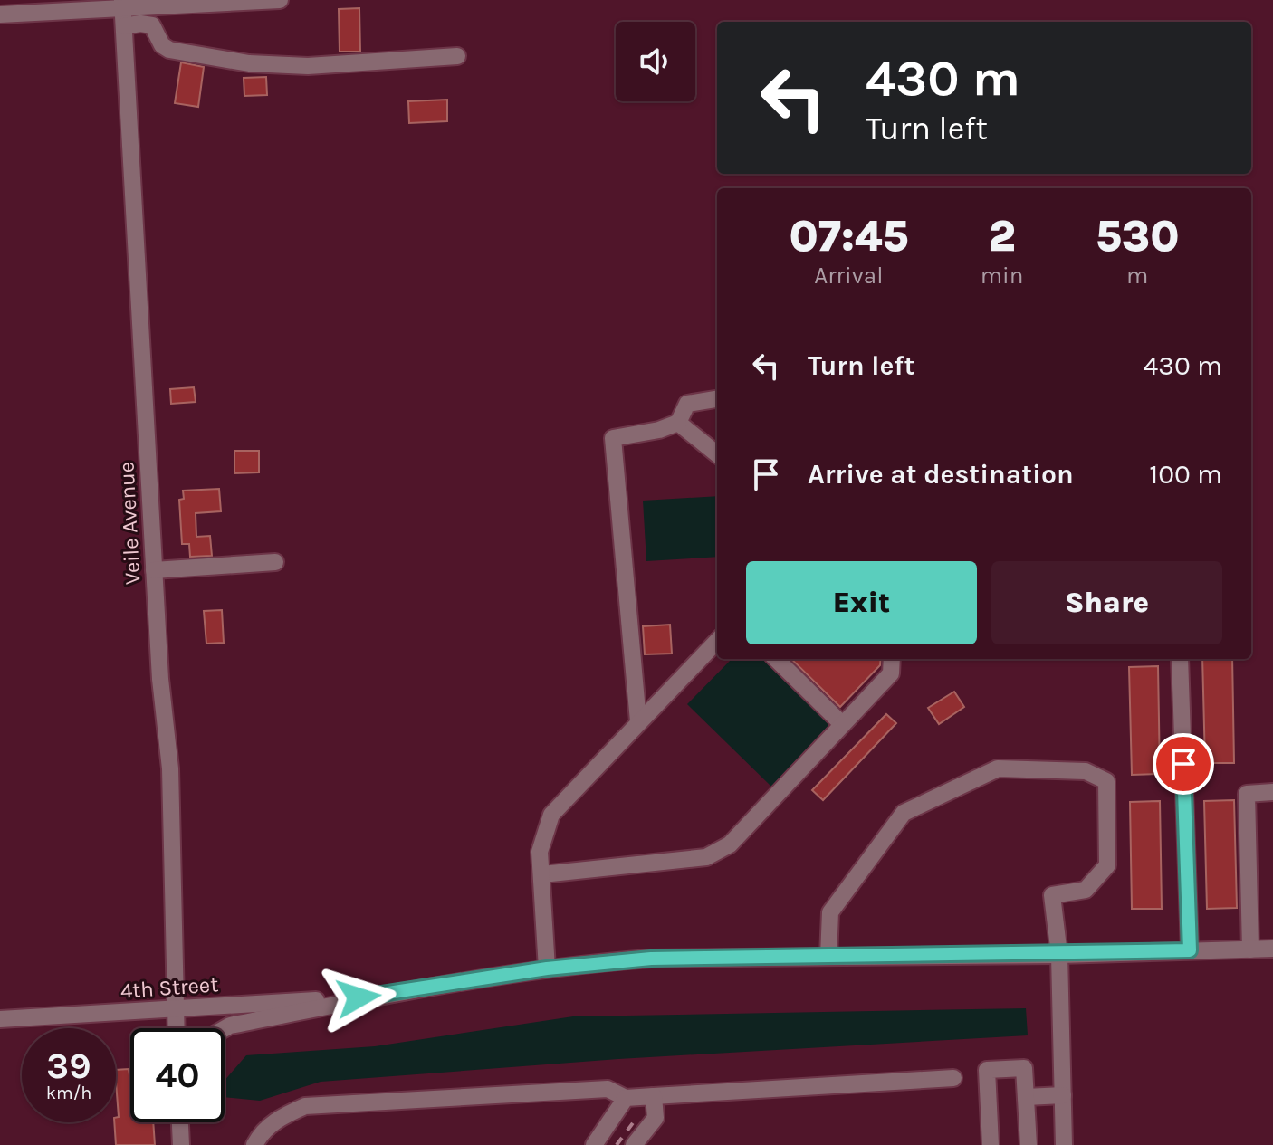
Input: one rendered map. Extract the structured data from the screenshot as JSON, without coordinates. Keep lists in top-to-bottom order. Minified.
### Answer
{"streets":{"street":["Veile Avenue","4th Street"]},"crossings":[["Veile Avenue","4th Street"]],"page":{"turn":["430 m","Turn left"],"eta":["07:45","Arrival","2","min","530","m"],"list":[{"name":"Turn left","value":"430 m"},{"name":"Arrive at destination","value":"100 m"}],"buttons":["Exit","Share"],"speed":"39 km/h","limit":"40"}}
